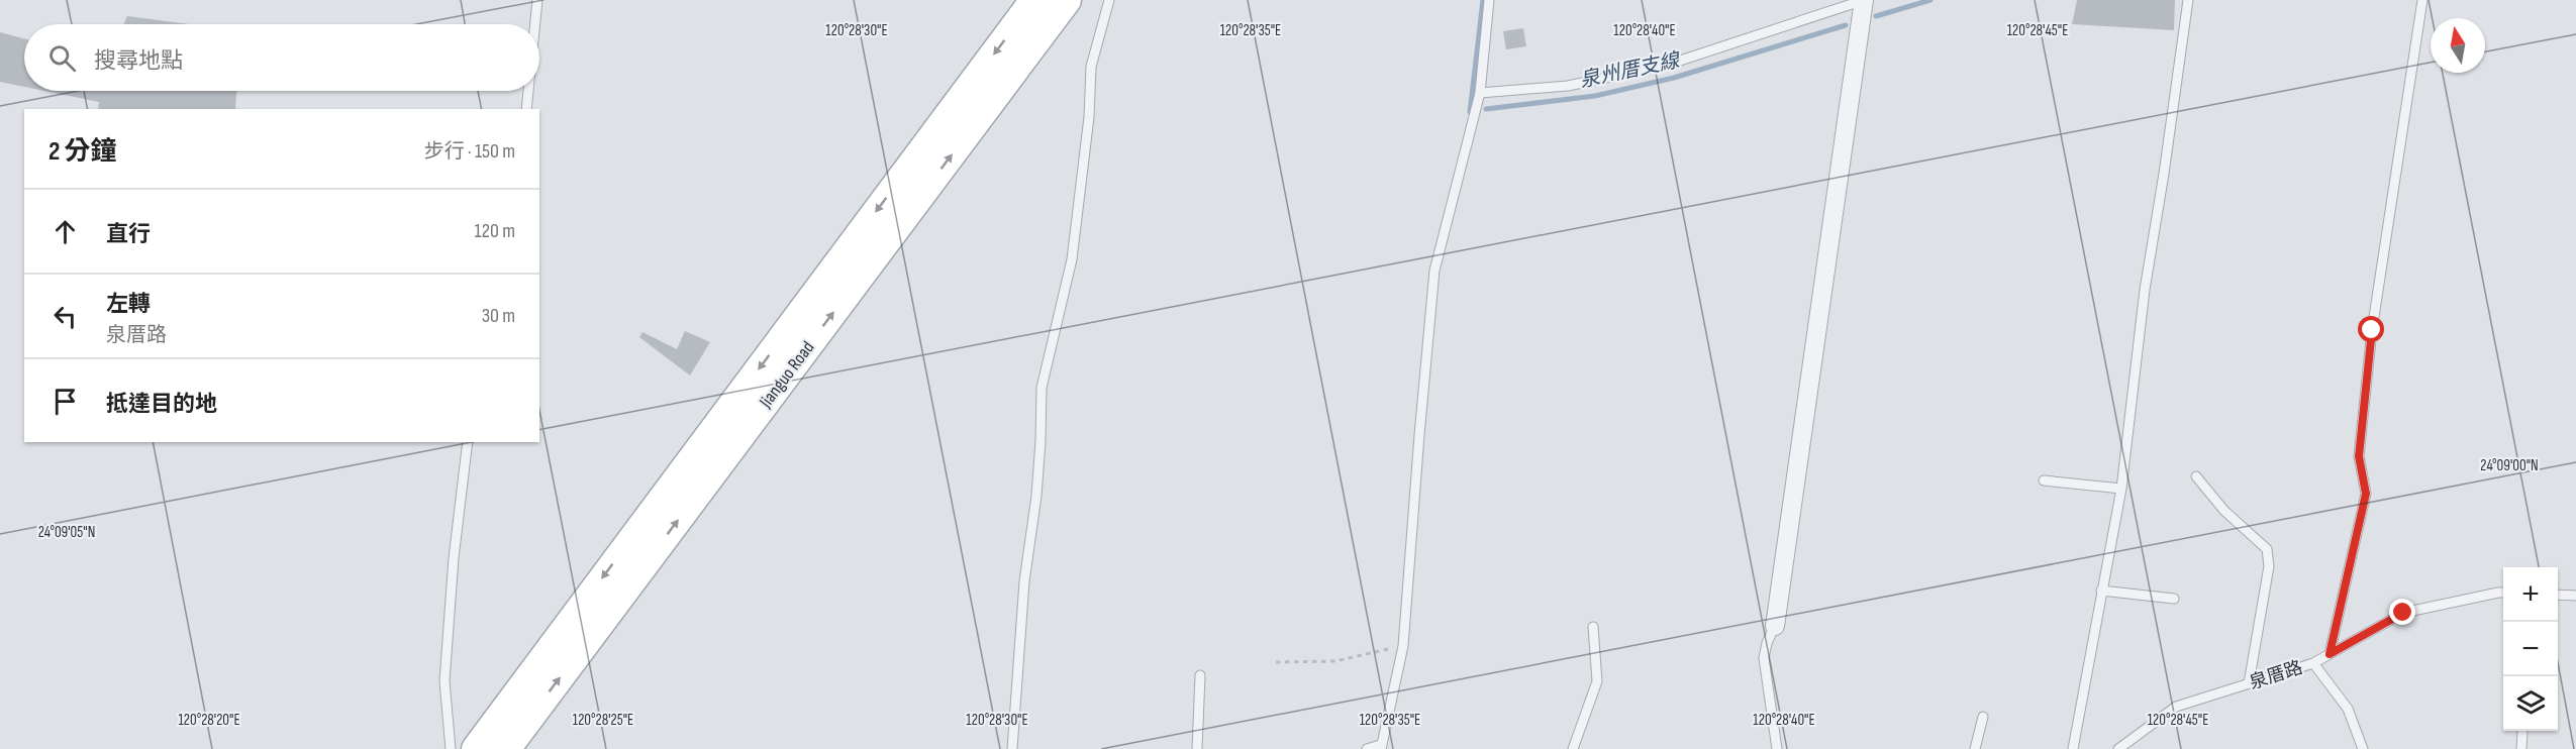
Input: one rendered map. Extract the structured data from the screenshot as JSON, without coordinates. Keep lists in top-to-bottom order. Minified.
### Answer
{"streets":{"main road":["Jianguo Road"],"lane":["泉厝路"]},"water":["泉州厝支線"],"north":"top","page":{"search":"搜尋地點","heading":["2 分鐘","步行 · 150 m"],"list":[["直行","120 m"],["左轉","泉厝路","30 m"],"抵達目的地"],"map_buttons":["+","−"]},"coordinates":["120°28'30\"E","120°28'35\"E","120°28'40\"E","120°28'45\"E","24°09'00\"N","24°09'05\"N","120°28'20\"E","120°28'25\"E"]}
